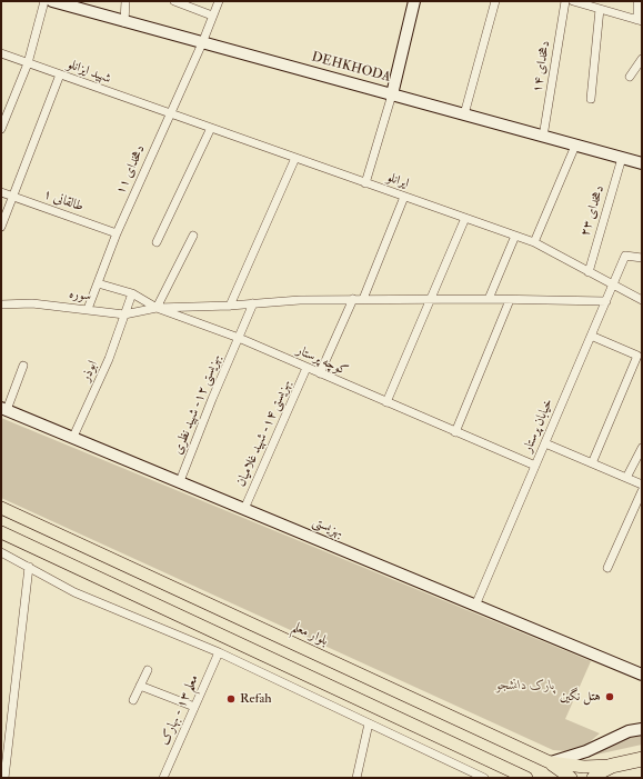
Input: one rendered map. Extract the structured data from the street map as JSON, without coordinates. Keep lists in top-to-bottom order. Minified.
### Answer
{"streets":{"main road":["بلوار معلم"],"street":["دهخدای ۱۴","DEHKHODA","شهید ایزانلو","دهخدای ۱۱","ایرانلو","طالقانی ۱","دهخدای ۲۳","سوره","کوچه پرستار","ابوذر","بهزیستی ۱۲- شهید نظری","خیابان پرستار","بهزیستی ۱۴- شهید غلامیان","بهزیستی","معلم ۱۳ - بهارک"]},"crossings":[["دهخدای ۱۴","DEHKHODA"],["DEHKHODA","دهخدای ۱۱"],["DEHKHODA","دهخدای ۲۳"],["شهید ایزانلو","دهخدای ۱۱"],["شهید ایزانلو","ایرانلو"],["دهخدای ۱۱","ایرانلو"],["دهخدای ۱۱","طالقانی ۱"],["دهخدای ۱۱","سوره"],["دهخدای ۱۱","کوچه پرستار"],["ایرانلو","دهخدای ۲۳"],["ایرانلو","خیابان پرستار"],["سوره","کوچه پرستار"],["سوره","ابوذر"],["سوره","بهزیستی ۱۲- شهید نظری"],["سوره","خیابان پرستار"],["کوچه پرستار","ابوذر"],["کوچه پرستار","بهزیستی ۱۲- شهید نظری"],["کوچه پرستار","خیابان پرستار"],["کوچه پرستار","بهزیستی ۱۴- شهید غلامیان"],["ابوذر","بهزیستی"],["بهزیستی ۱۲- شهید نظری","بهزیستی"],["خیابان پرستار","بهزیستی"],["بهزیستی ۱۴- شهید غلامیان","بهزیستی"]],"parks":["پارک دانشجو"],"places":["هتل نگین","Refah"]}
